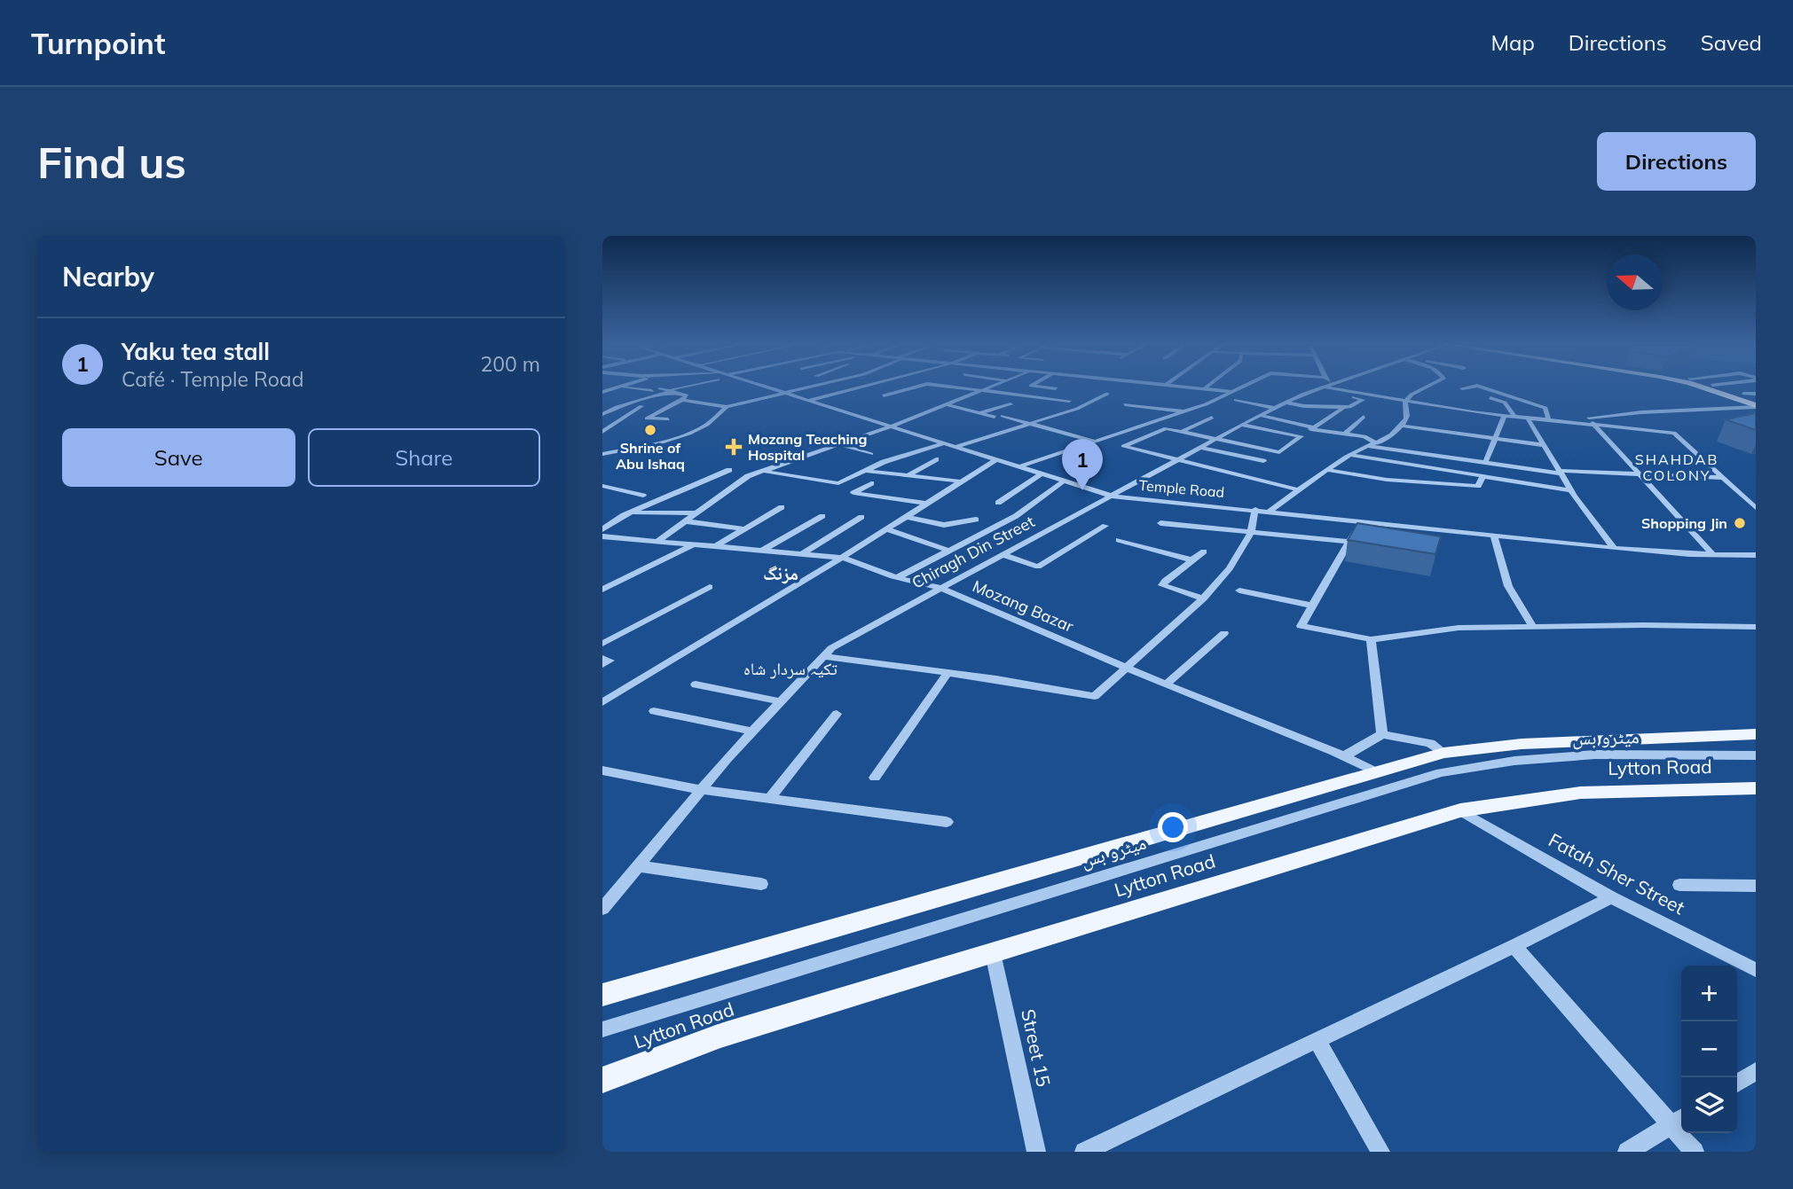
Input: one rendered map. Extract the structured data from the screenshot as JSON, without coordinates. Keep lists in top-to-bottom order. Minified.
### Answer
{"streets":{"main road":["Lytton Road"],"street":["Temple Road","Chiragh Din Street","Mozang Bazar","میٹرو بس","Fatah Sher Street","Street 15"]},"crossings":[["Temple Road","Chiragh Din Street"],["Chiragh Din Street","Mozang Bazar"],["Mozang Bazar","Lytton Road"],["Lytton Road","Fatah Sher Street"],["Lytton Road","Street 15"]],"districts":["SHAHDAB COLONY","مزنگ","تکیہ سردار شاہ"],"places":{"other":["Shrine of Abu Ishaq","Shopping Jin"],"health":["Mozang Teaching Hospital"]},"north":"left","page":{"header":"Turnpoint","nav":["Map","Directions","Saved"],"buttons":["Directions",["Save","Share"]],"title":"Find us","heading":"Nearby","list":[{"mark":"1","name":"Yaku tea stall","note":"Café · Temple Road","value":"200 m"}],"pins":"1","map_buttons":["+","−"]}}
